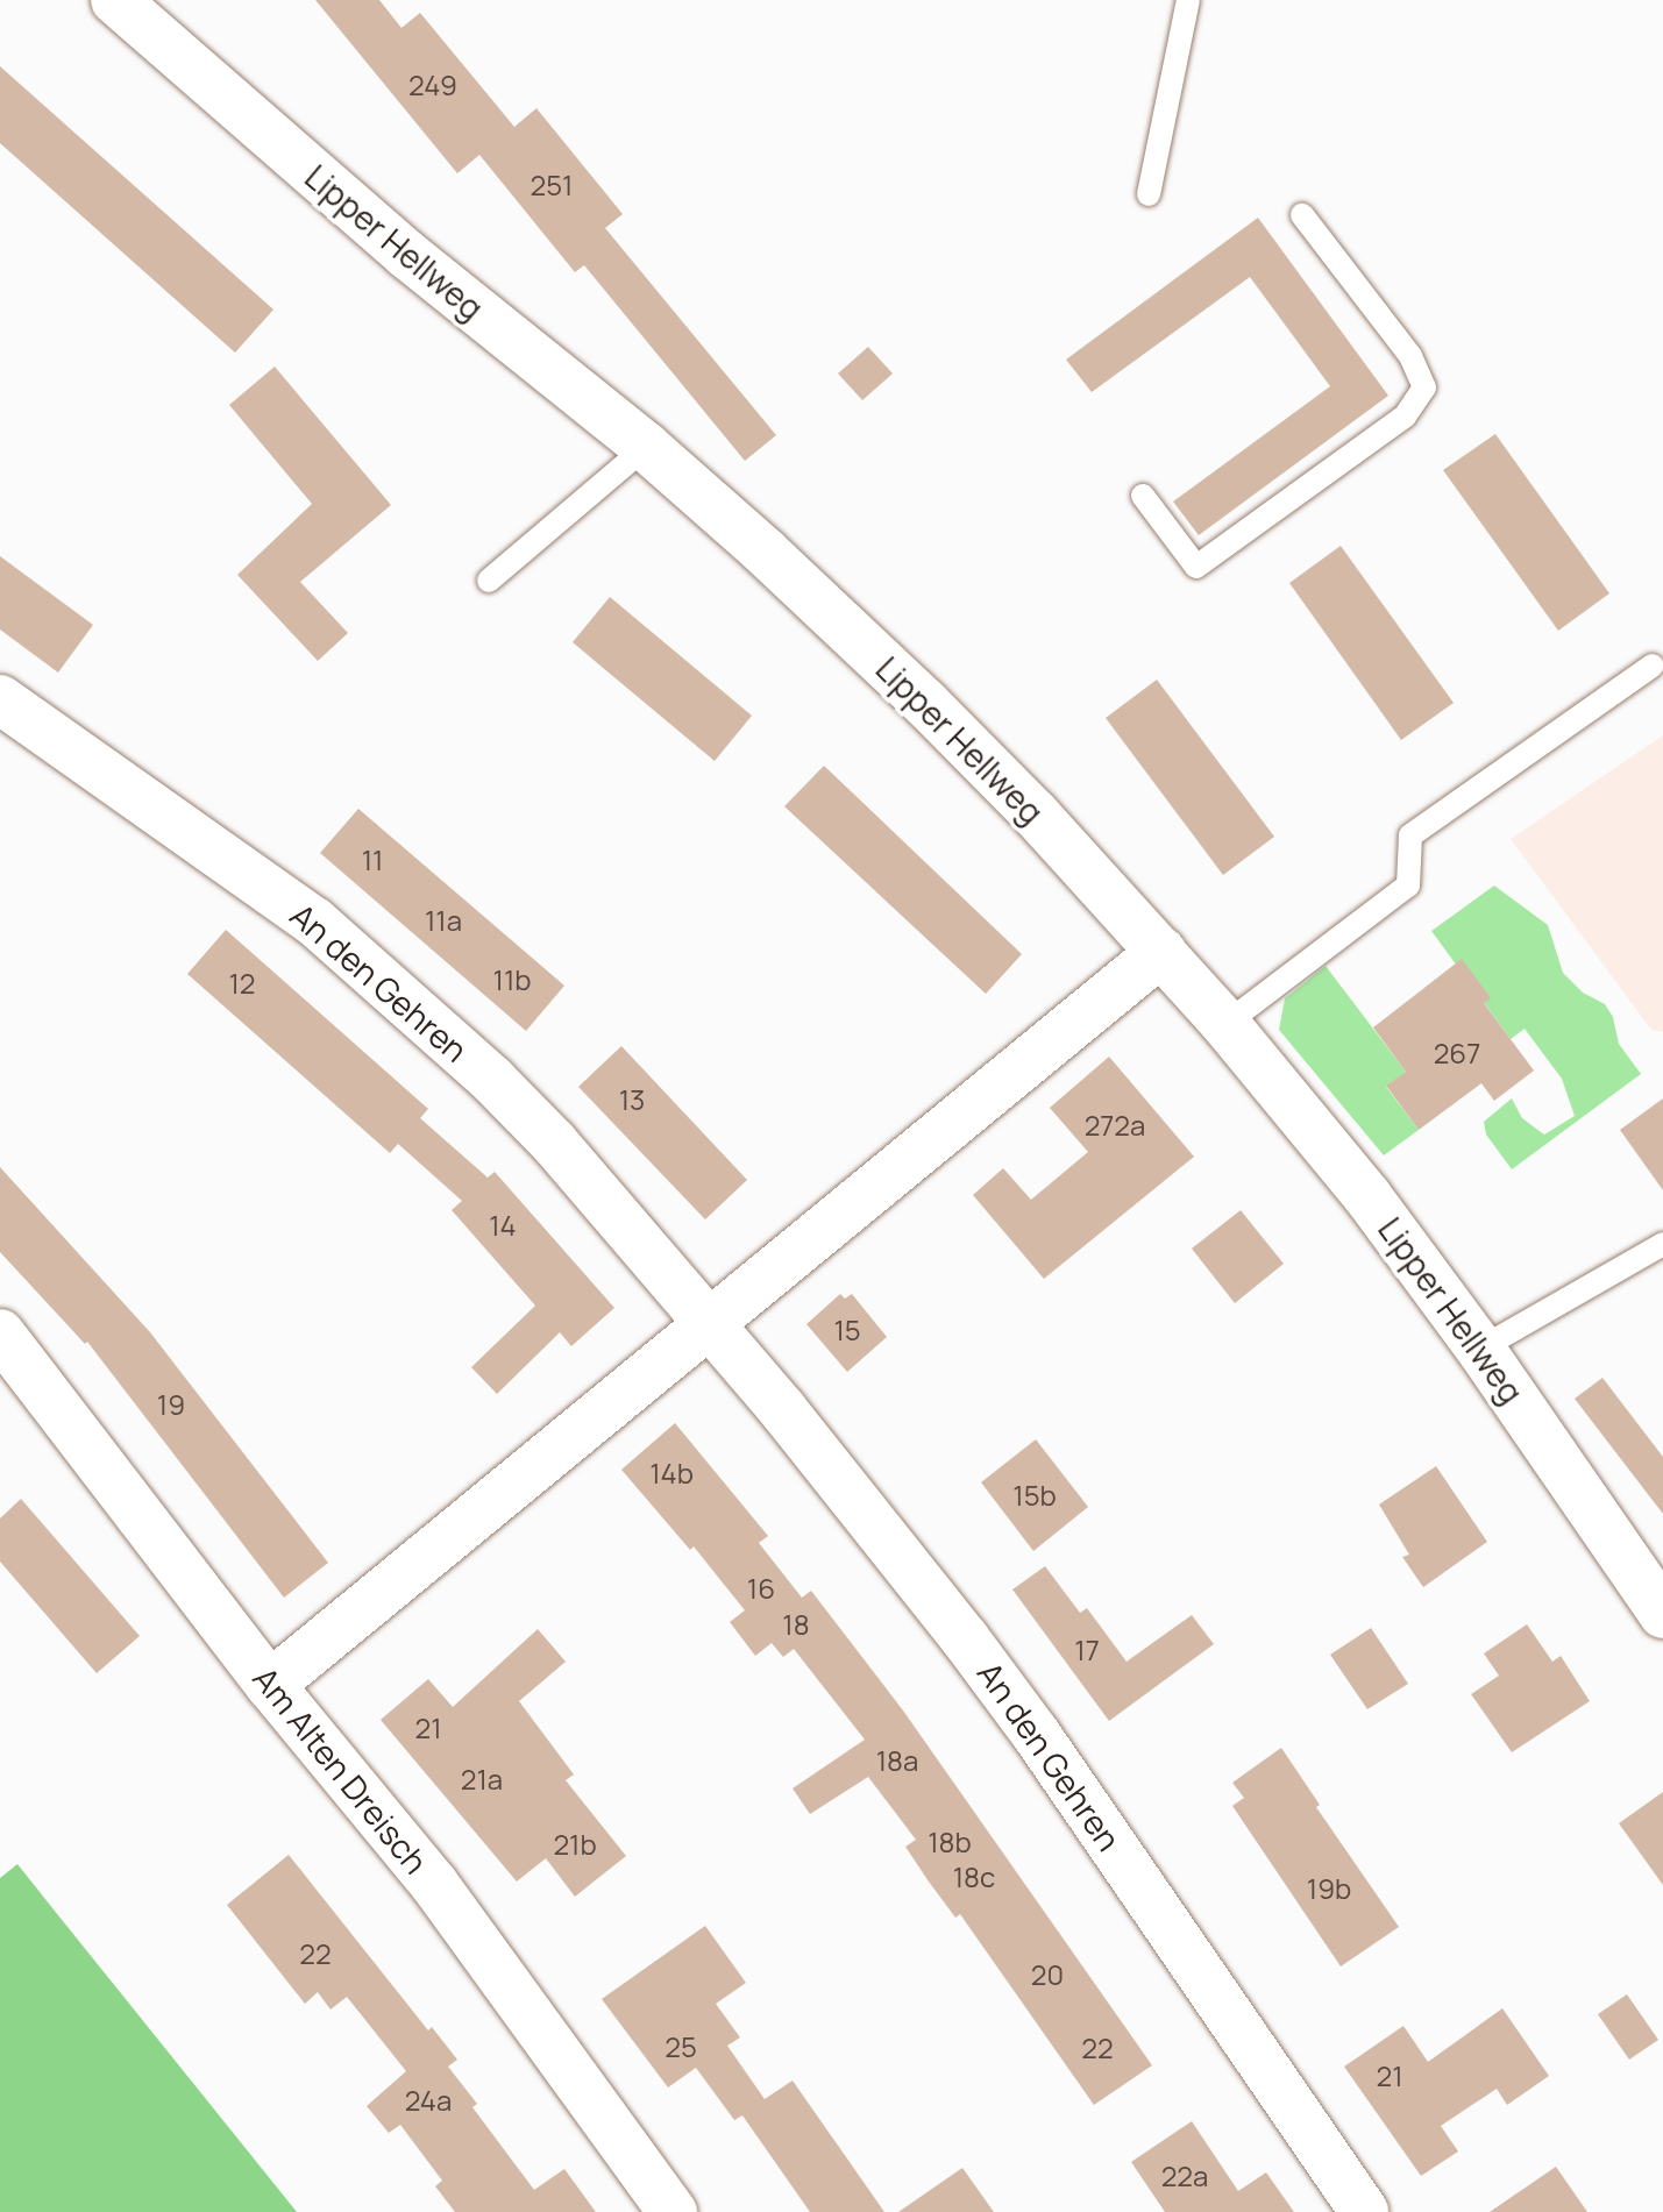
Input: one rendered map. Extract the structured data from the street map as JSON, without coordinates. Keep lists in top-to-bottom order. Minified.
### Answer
{"streets":{"street":["Lipper Hellweg","An den Gehren","Am Alten Dreisch"]},"house_numbers":["249","251","11","11a","11b","12","267","13","272a","14","15","19","14b","15b","16","18","17","21","18a","21a","18b","21b","18c","19b","22","20","25","22","21","24a","22a"]}
